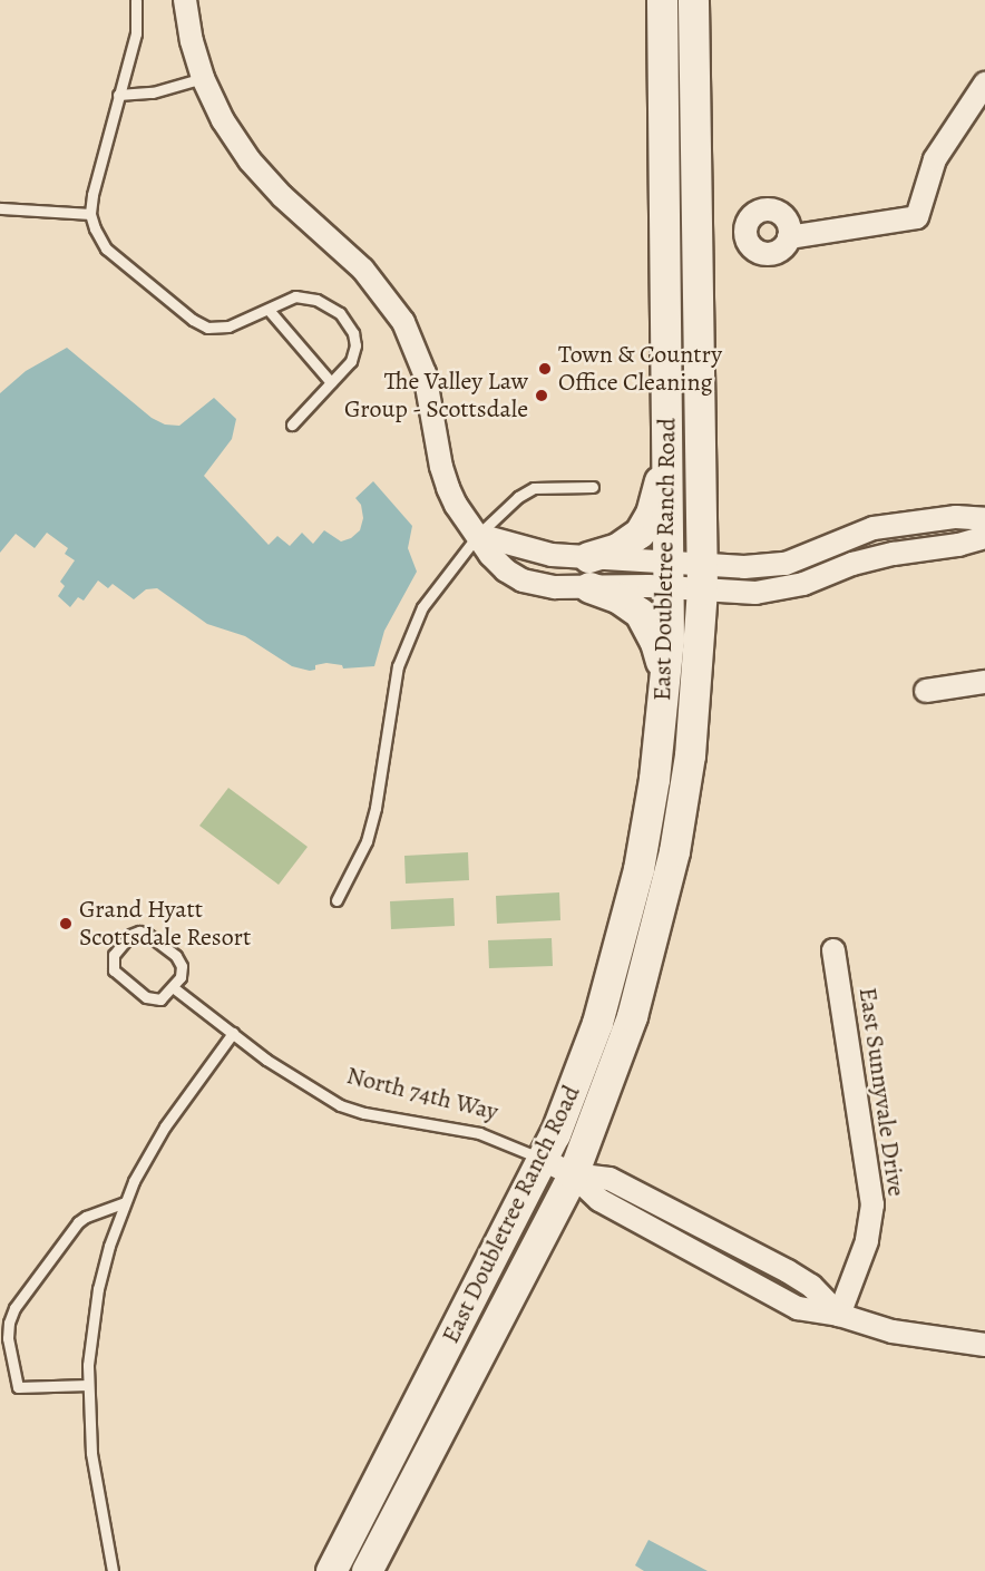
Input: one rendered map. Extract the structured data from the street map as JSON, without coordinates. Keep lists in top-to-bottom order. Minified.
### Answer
{"streets":{"main road":["East Doubletree Ranch Road"],"street":["East Sunnyvale Drive","North 74th Way"]},"crossings":[["East Doubletree Ranch Road","North 74th Way"],["East Sunnyvale Drive","North 74th Way"]],"places":["Town & Country Office Cleaning","The Valley Law Group - Scottsdale","Grand Hyatt Scottsdale Resort"]}
